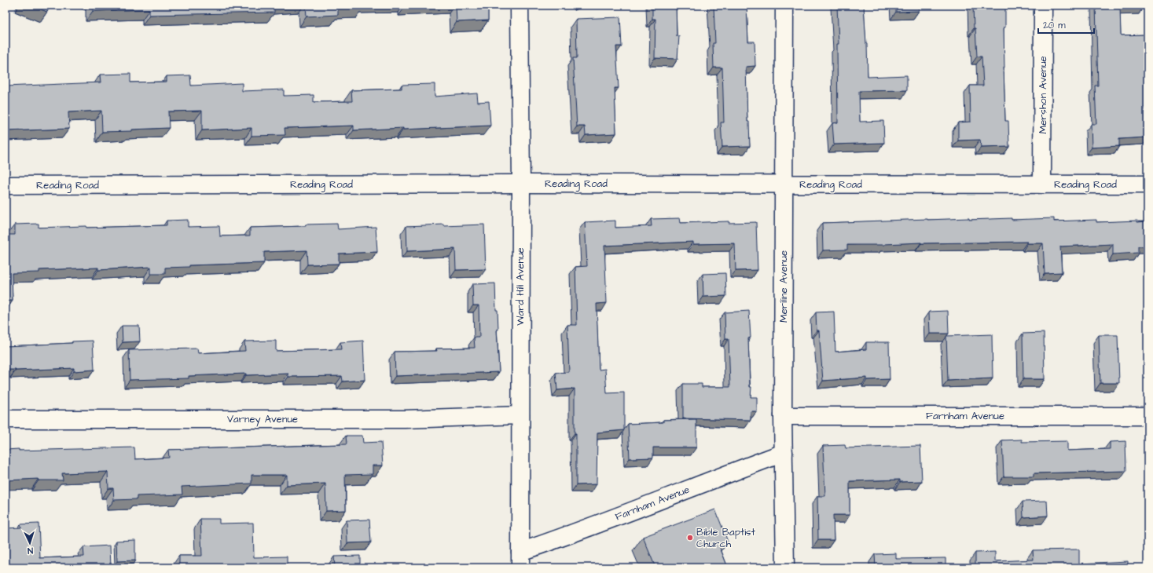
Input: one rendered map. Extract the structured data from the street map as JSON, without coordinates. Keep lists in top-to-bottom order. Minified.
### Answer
{"streets":{"street":["Mershon Avenue","Reading Road","Ward Hill Avenue","Meriline Avenue","Farnham Avenue","Varney Avenue"]},"crossings":[["Mershon Avenue","Reading Road"],["Reading Road","Ward Hill Avenue"],["Reading Road","Meriline Avenue"],["Ward Hill Avenue","Farnham Avenue"],["Ward Hill Avenue","Varney Avenue"],["Meriline Avenue","Farnham Avenue"]],"places":["Bible Baptist Church"],"scale_bar":"20 m","north":"bottom"}
